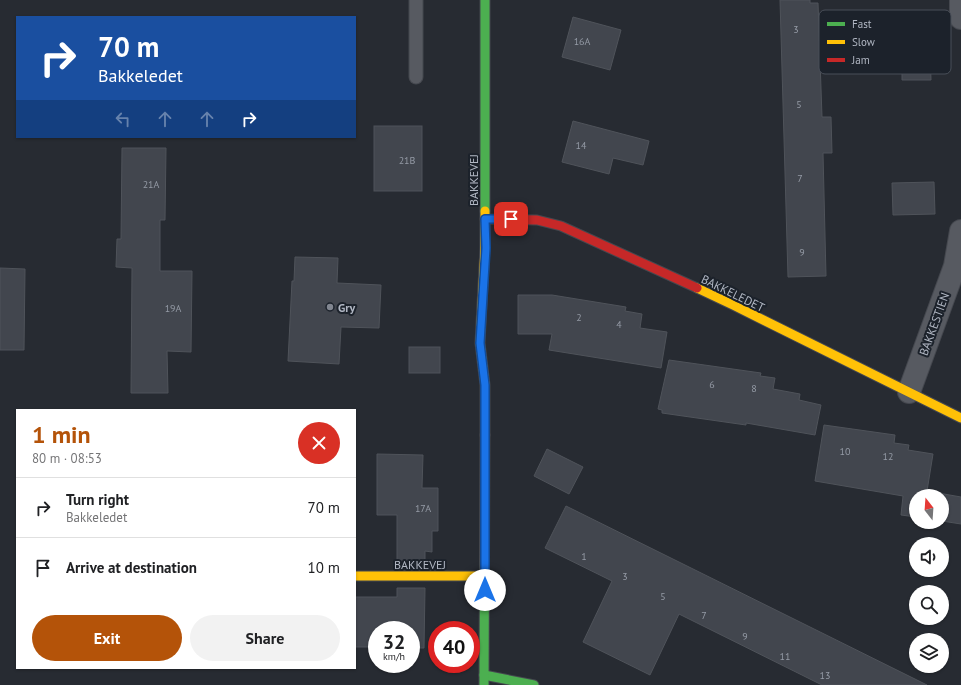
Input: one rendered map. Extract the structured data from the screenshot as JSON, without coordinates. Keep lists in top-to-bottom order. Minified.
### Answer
{"streets":{"street":["BAKKEVEJ","BAKKELEDET","BAKKESTIEN"]},"crossings":[["BAKKEVEJ","BAKKELEDET"],["BAKKELEDET","BAKKESTIEN"]],"places":["Gry"],"house_numbers":["3","16A","5","14","21B","7","21A","9","19A","2","4","6","8","10","12","17A","1","3","5","7","9","11","13"],"legend":["Fast","Slow","Jam"],"north":"top","page":{"turn":["70 m","Bakkeledet"],"heading":["1 min","80 m · 08:53"],"list":[{"name":"Turn right","note":"Bakkeledet","value":"70 m"},{"name":"Arrive at destination","value":"10 m"}],"buttons":["Exit","Share"],"speed":"32 km/h","limit":"40"}}
